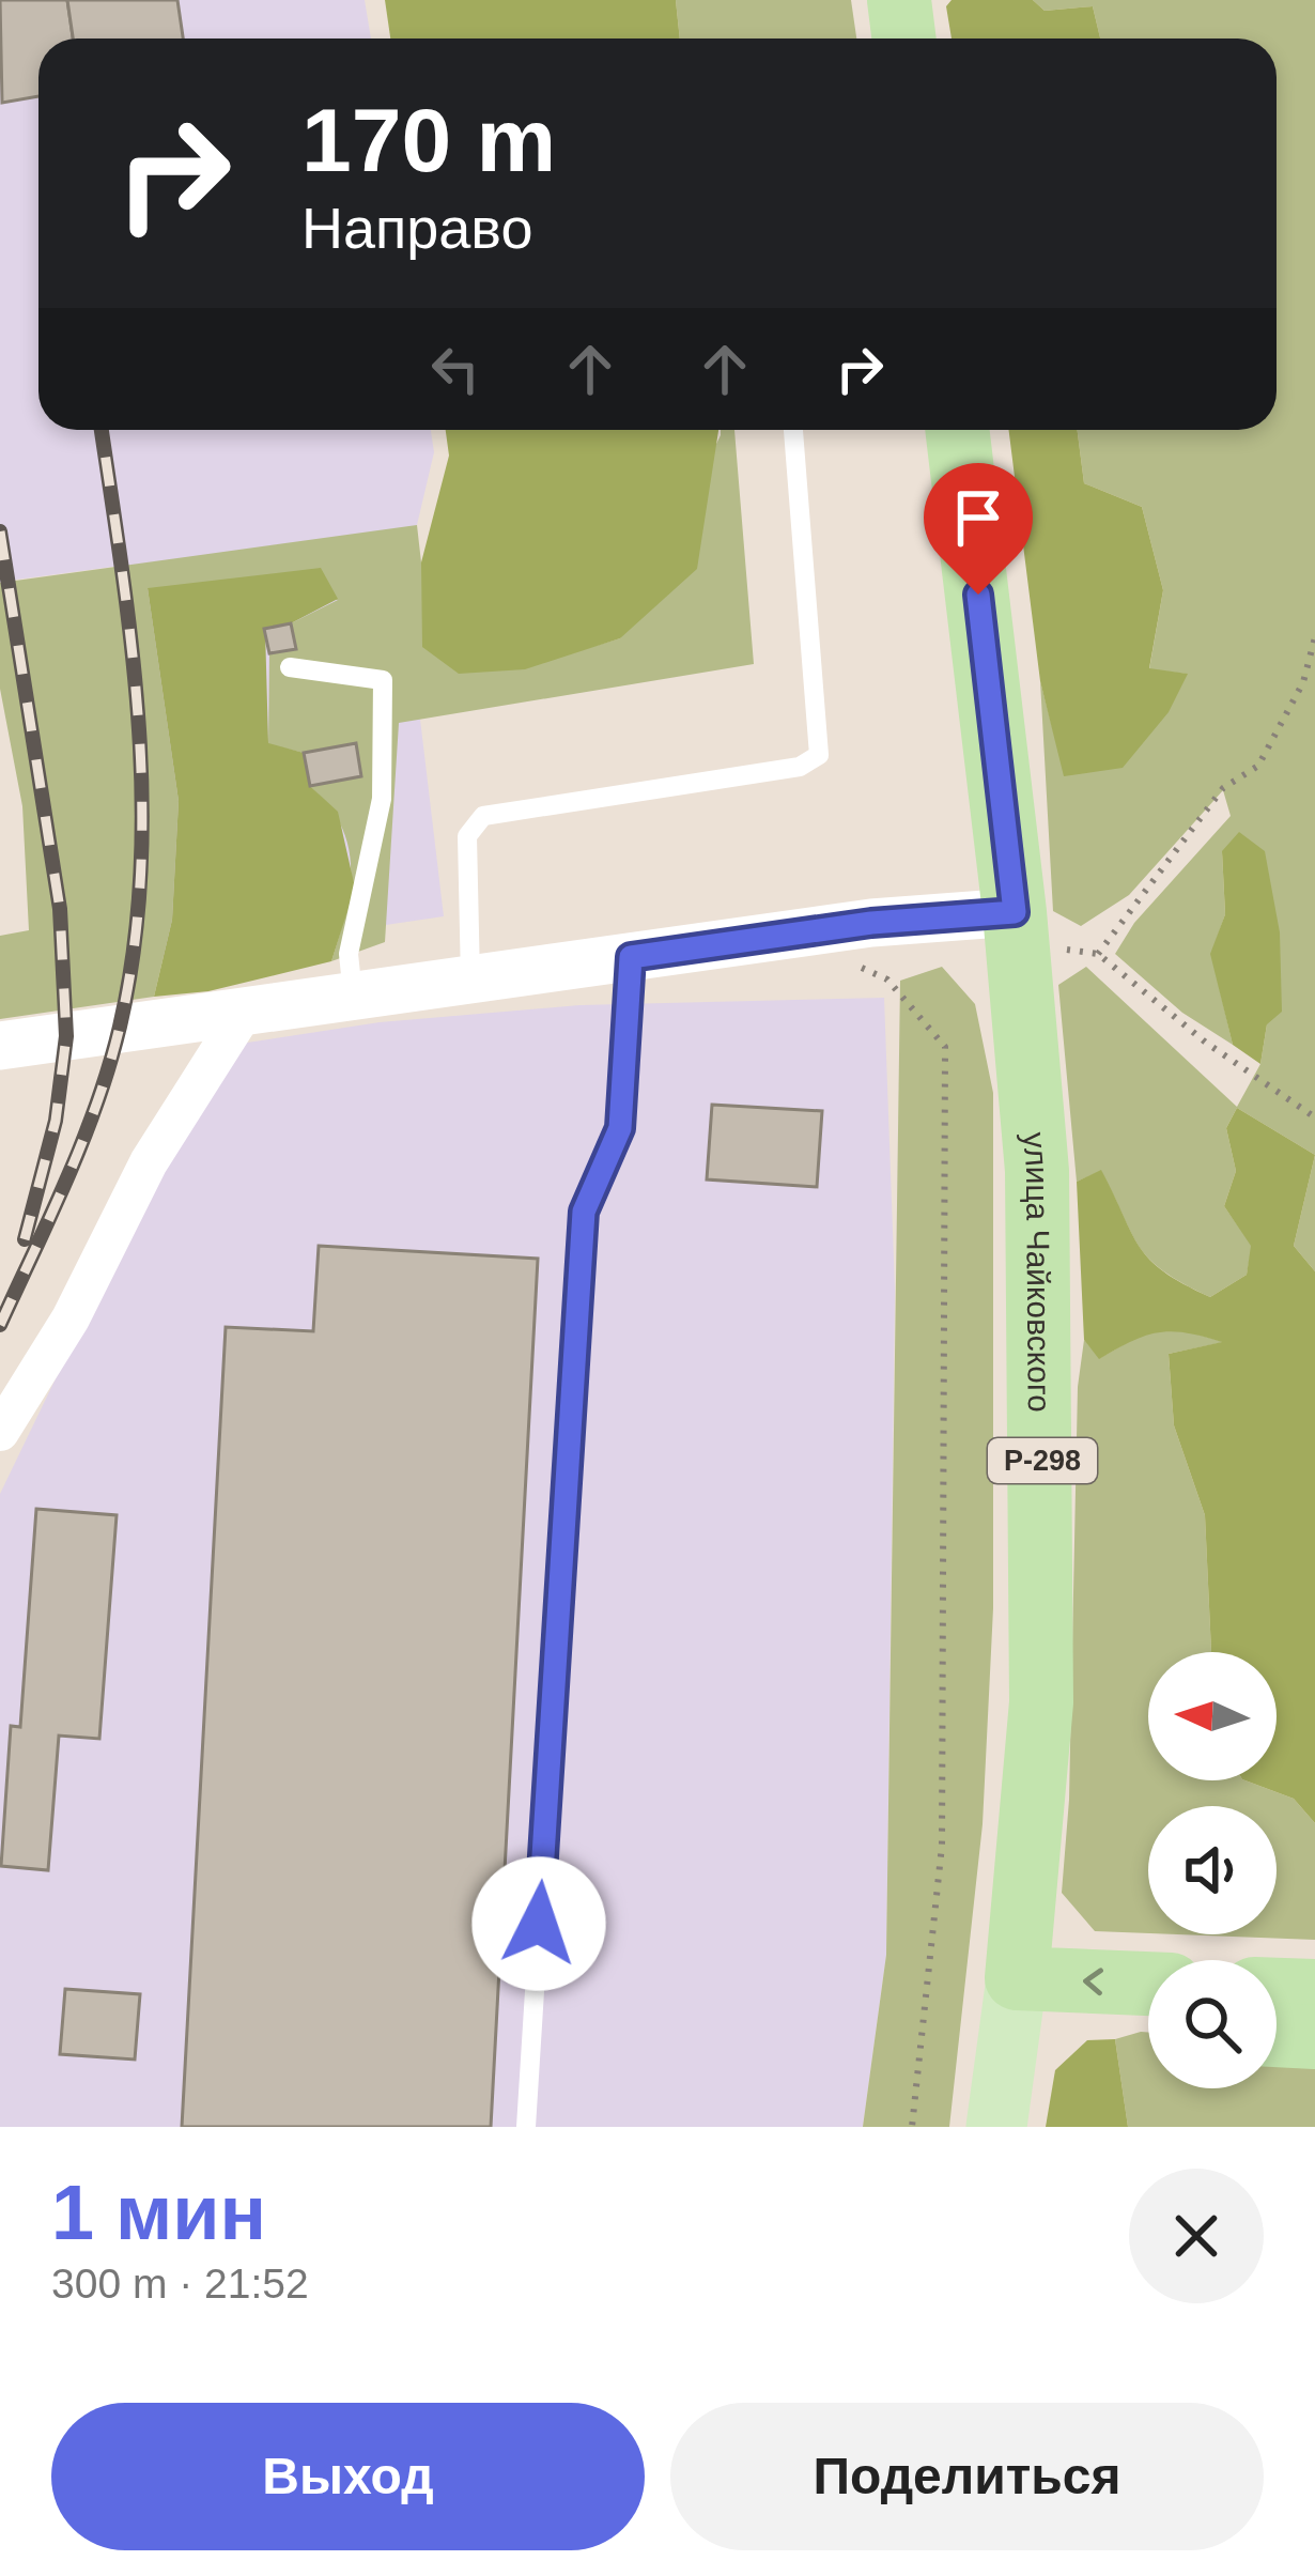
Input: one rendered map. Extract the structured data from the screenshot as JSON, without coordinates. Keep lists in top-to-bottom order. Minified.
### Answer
{"streets":{"highway":["улица Чайковского","Р-298"]},"north":"left","page":{"turn":["170 m","Направо"],"heading":["1 мин","300 m · 21:52"],"buttons":["Выход","Поделиться"]}}
